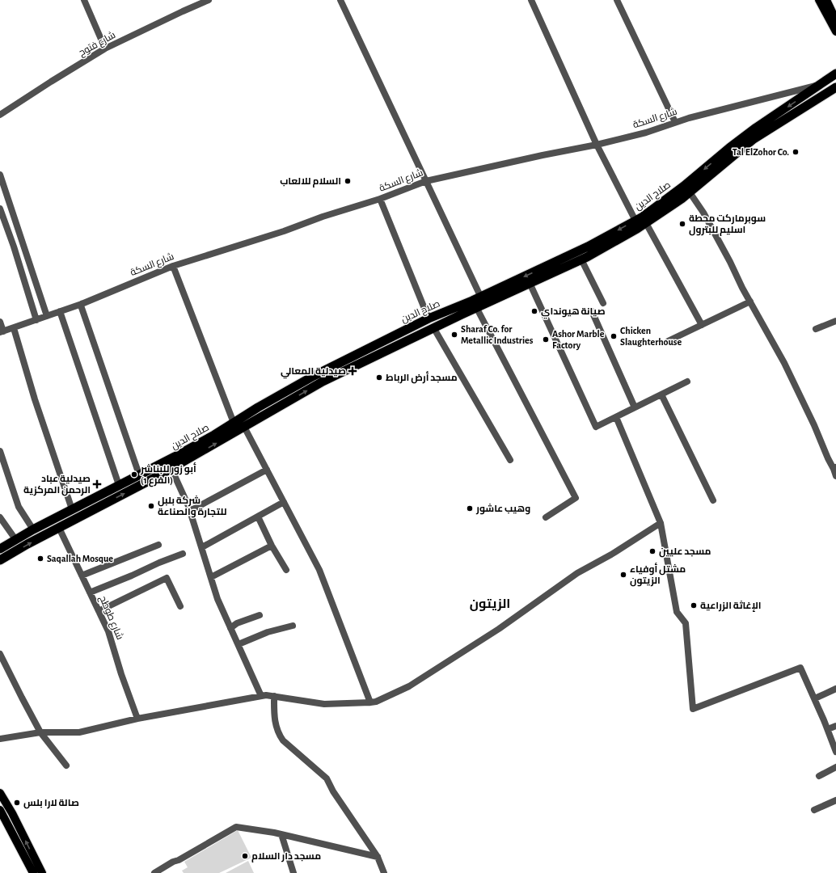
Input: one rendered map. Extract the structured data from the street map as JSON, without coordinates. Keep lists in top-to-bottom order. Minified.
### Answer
{"streets":{"highway":["صلاح الدين"],"street":["شارع فتوح","شارع السكة","شارع طوطح"]},"crossings":[["شارع السكة","صلاح الدين"],["صلاح الدين","شارع طوطح"]],"districts":["الزيتون"],"places":{"other":["Tal ElZohor Co.","السلام للالعاب","سوبرماركت محطة اسليم للبترول","صيانة هيونداي","Sharaf Co. for Metallic Industries","Chicken Slaughterhouse","Ashor Marble Factory","مسجد أرض الرباط","أبو زور للبناشر (الفرع 1)","شركة بلبل للتجارة والصناعة","وهيب عاشور","مسجد عليين","Saqallah Mosque","مشتل أوفياء الزيتون","الإغاثة الزراعية","صالة لارا بلس","مسجد دار السلام"],"health":["صيدلية المعالي","صيدلية عباد الرحمن المركزية"]}}
